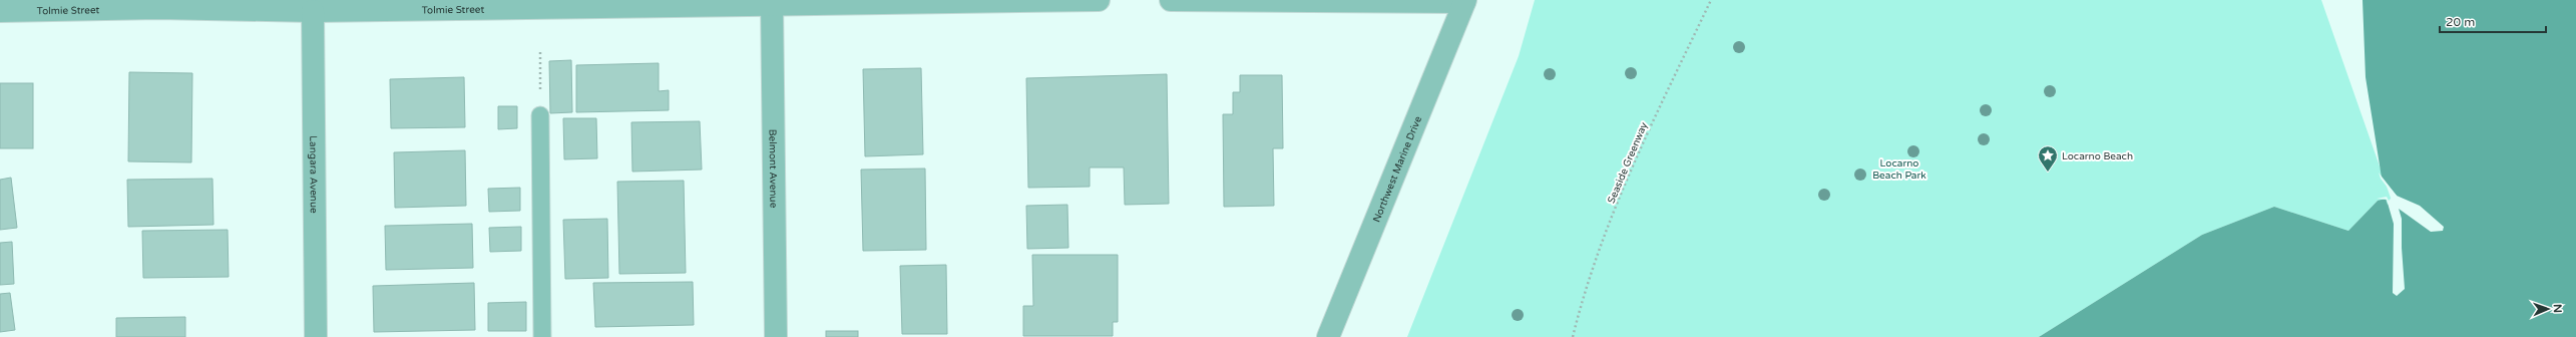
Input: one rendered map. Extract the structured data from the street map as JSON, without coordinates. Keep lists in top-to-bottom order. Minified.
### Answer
{"streets":{"street":["Tolmie Street","Belmont Avenue","Northwest Marine Drive","Langara Avenue"],"path":["Seaside Greenway"]},"crossings":[["Tolmie Street","Belmont Avenue"],["Tolmie Street","Langara Avenue"]],"parks":["Locarno Beach Park"],"places":{"place":["Locarno Beach"]},"scale_bar":"20 m","north":"right"}
